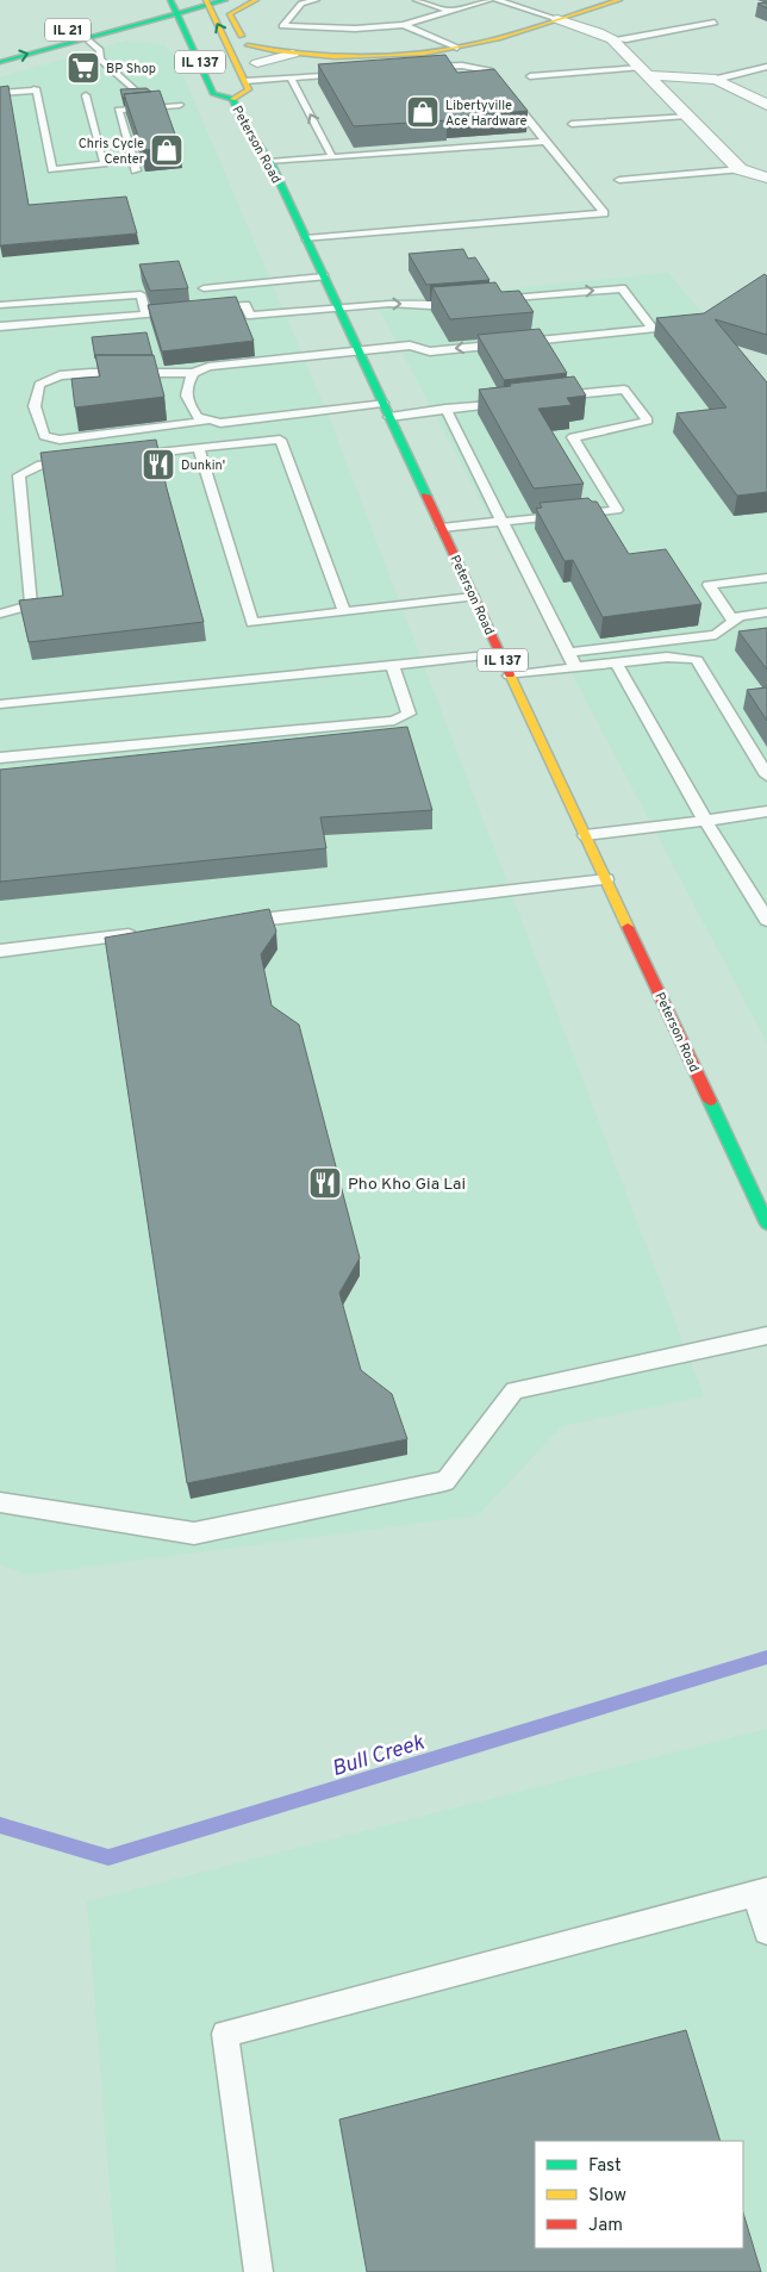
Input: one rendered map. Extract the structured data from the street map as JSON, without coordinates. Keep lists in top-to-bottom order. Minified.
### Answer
{"streets":{"main road":["IL 21","IL 137","Peterson Road"]},"crossings":[["IL 21","IL 137"],["IL 21","Peterson Road"],["IL 137","Peterson Road"]],"water":["Bull Creek"],"places":{"supermarket":["BP Shop"],"shop":["Libertyville Ace Hardware","Chris Cycle Center"],"restaurant":["Dunkin'","Pho Kho Gia Lai"]},"legend":["Fast","Slow","Jam"]}
